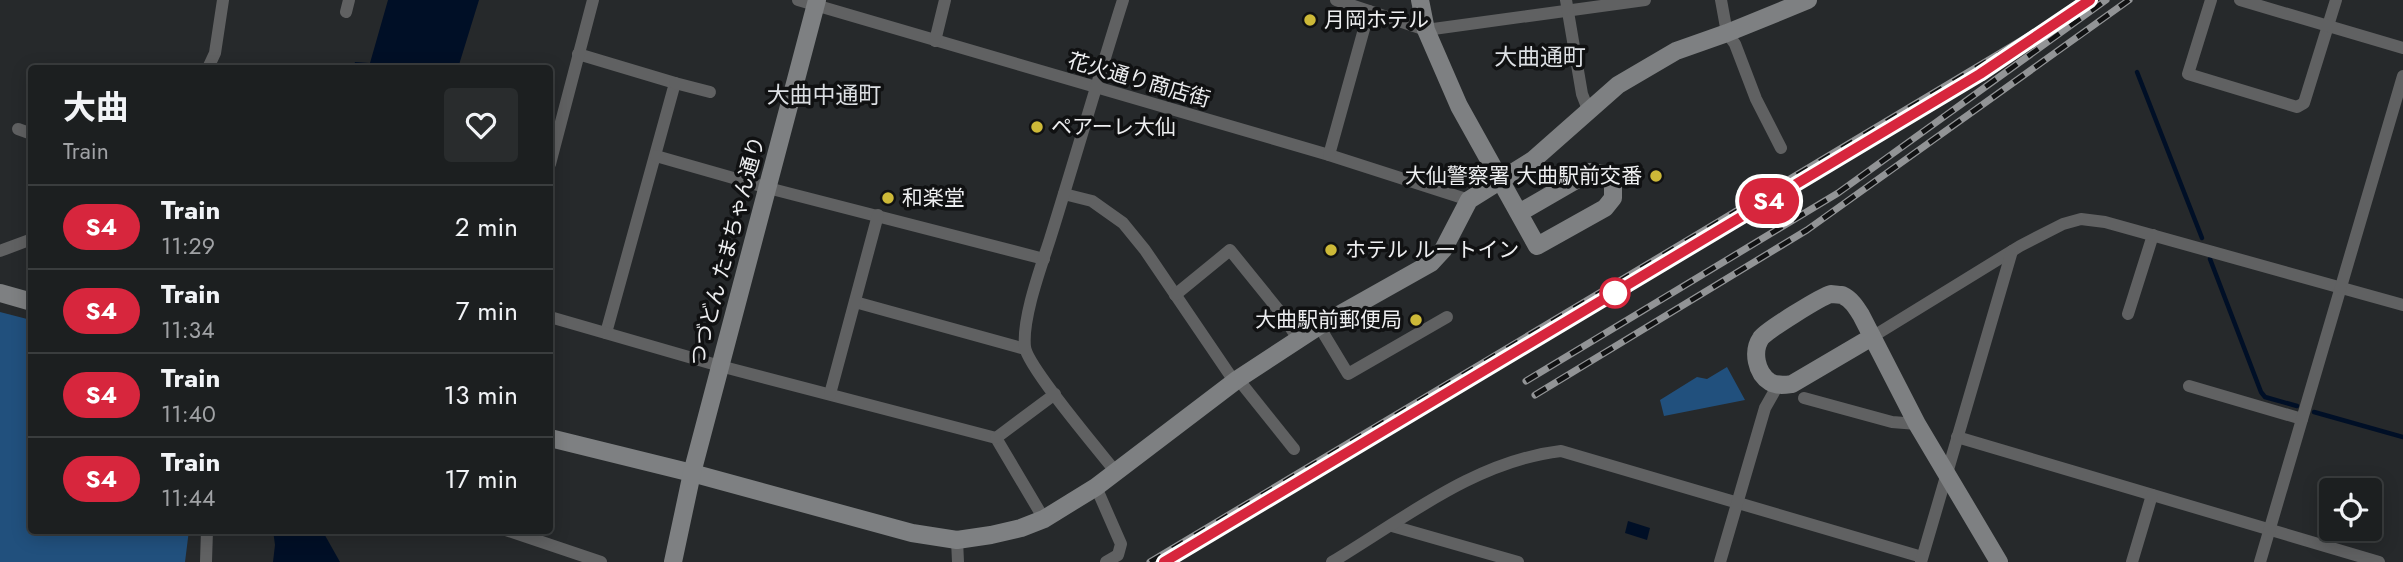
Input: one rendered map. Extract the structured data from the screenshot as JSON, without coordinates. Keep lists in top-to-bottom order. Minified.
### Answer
{"streets":{"street":["花火通り商店街","つづどん たまちゃん通り"]},"crossings":[["花火通り商店街","つづどん たまちゃん通り"]],"districts":["大曲通町","大曲中通町"],"places":["月岡ホテル","ペアーレ大仙","大仙警察署 大曲駅前交番","和楽堂","ホテル ルートイン","大曲駅前郵便局"],"page":{"on_map":"S4","heading":["大曲","Train"],"list":[{"mark":"S4","name":"Train","note":"11:29","value":"2 min"},{"mark":"S4","name":"Train","note":"11:34","value":"7 min"},{"mark":"S4","name":"Train","note":"11:40","value":"13 min"},{"mark":"S4","name":"Train","note":"11:44","value":"17 min"}]}}
